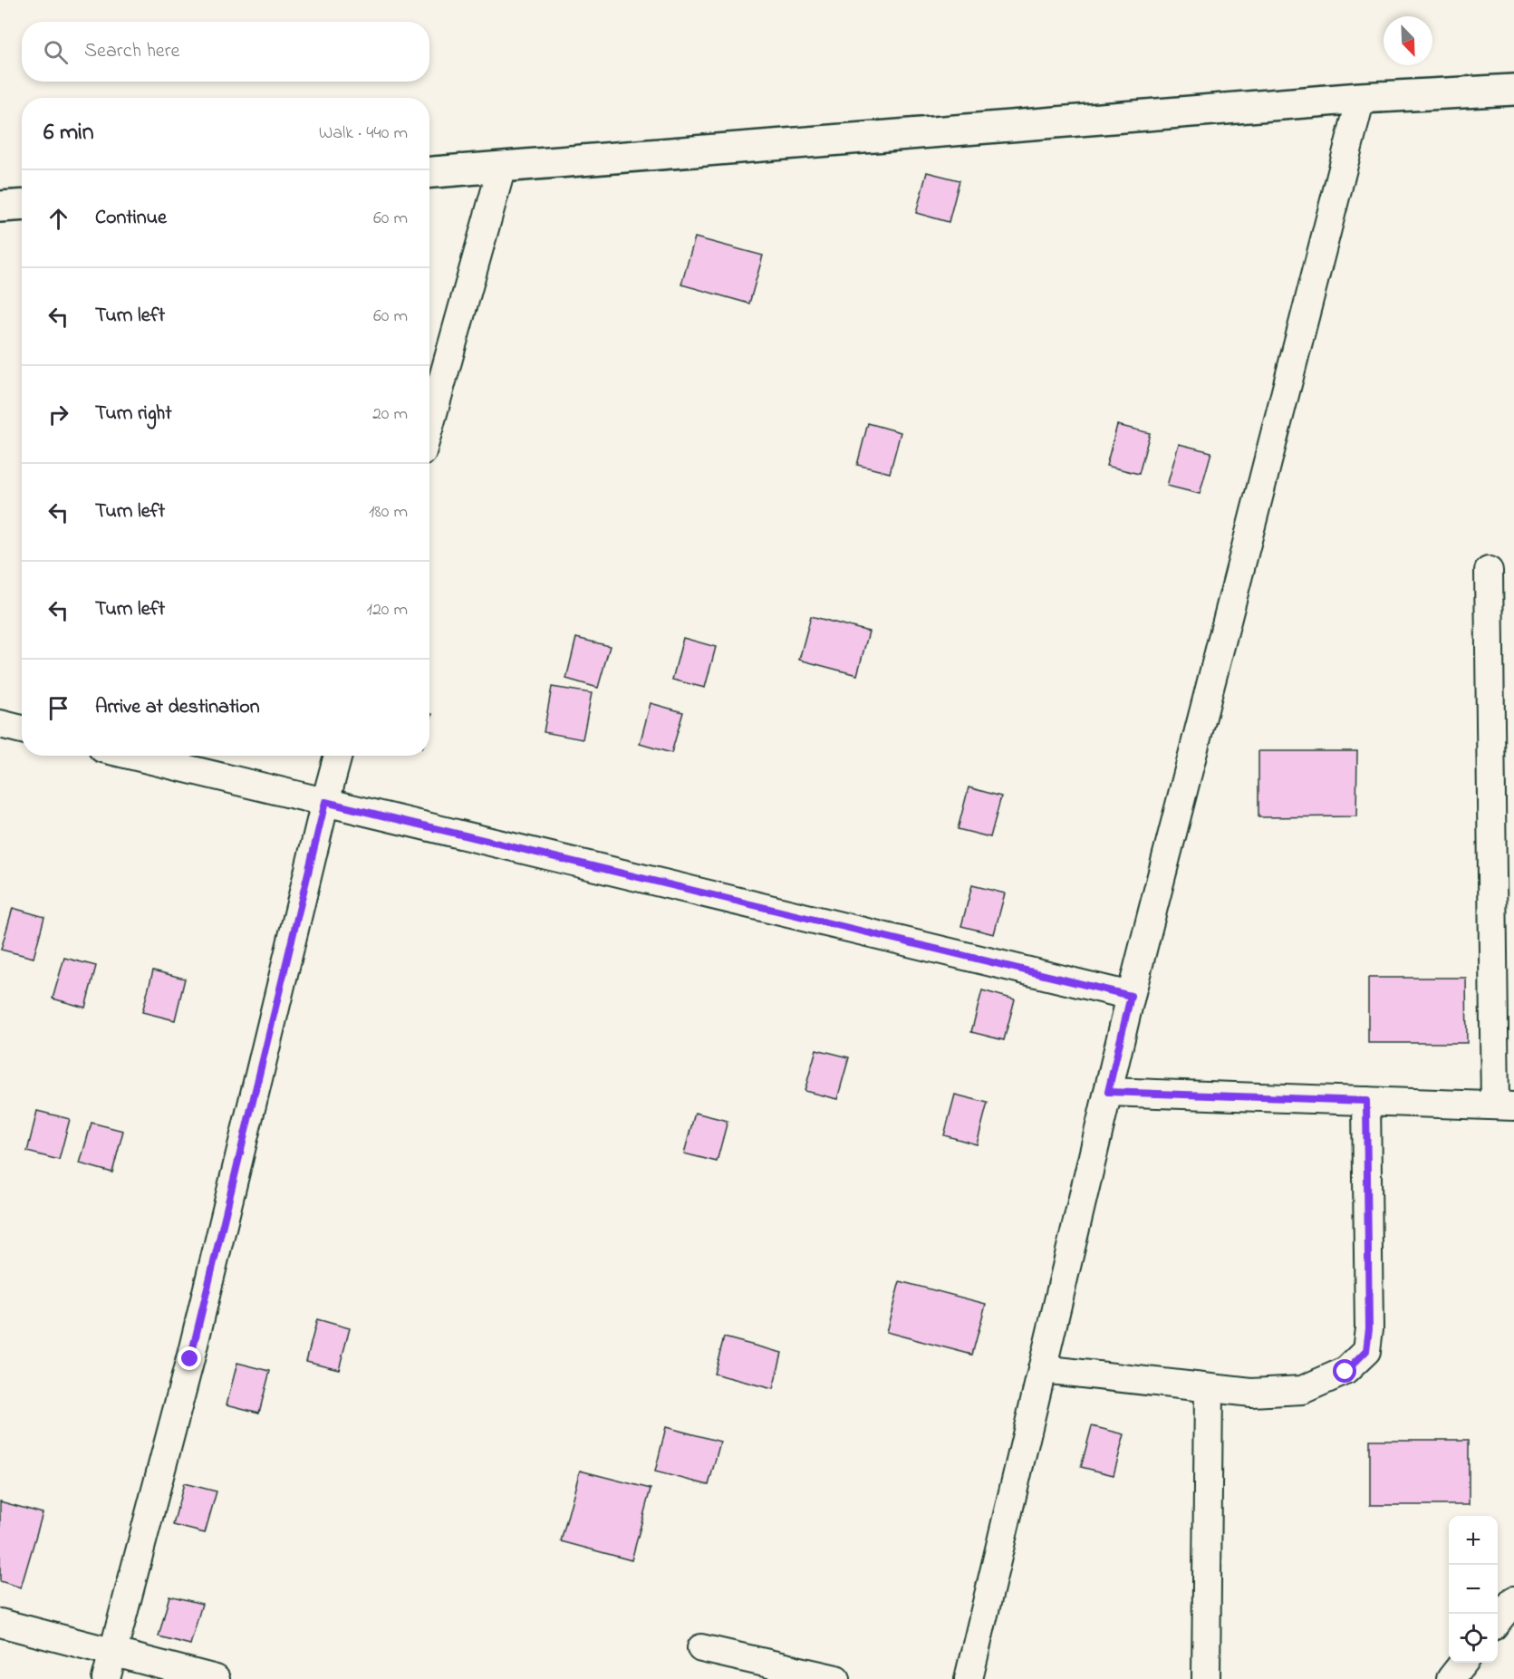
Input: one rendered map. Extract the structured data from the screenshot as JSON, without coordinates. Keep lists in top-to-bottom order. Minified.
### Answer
{"north":"bottom right","page":{"search":"Search here","heading":["6 min","Walk · 440 m"],"list":[["Continue","60 m"],["Turn left","60 m"],["Turn right","20 m"],["Turn left","180 m"],["Turn left","120 m"],"Arrive at destination"],"map_buttons":["+","−"]}}
